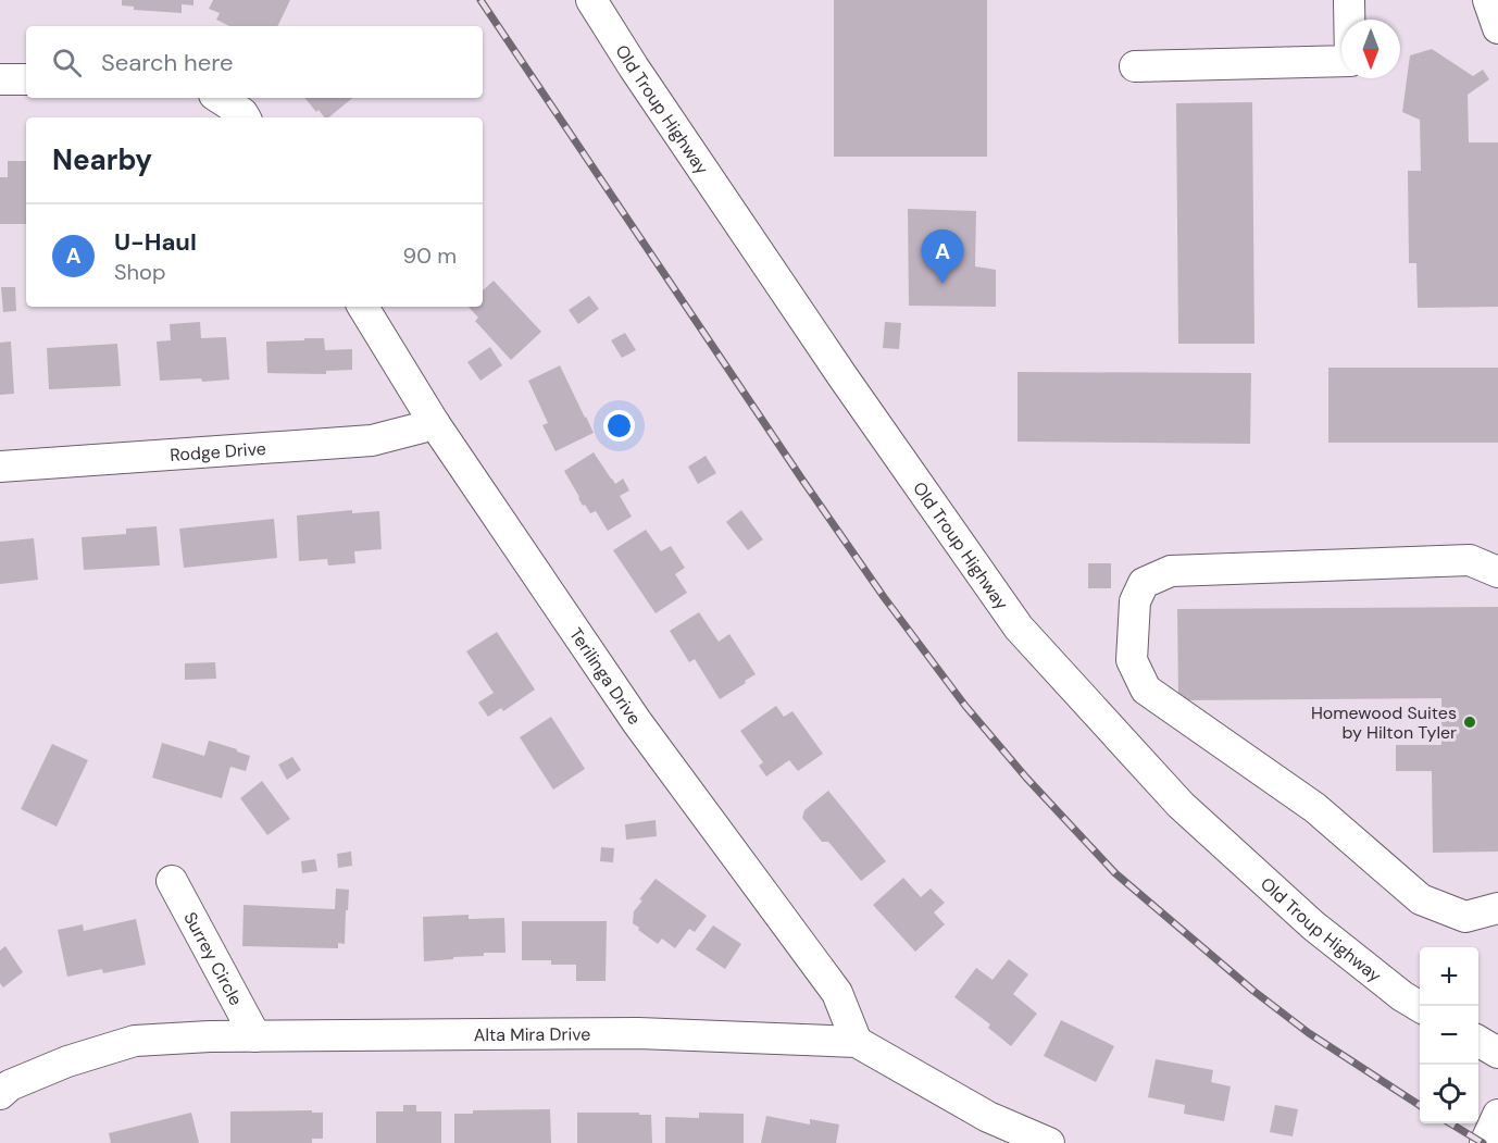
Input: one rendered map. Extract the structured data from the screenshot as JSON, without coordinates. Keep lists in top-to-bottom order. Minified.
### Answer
{"streets":{"street":["Old Troup Highway","Rodge Drive","Terilinga Drive","Surrey Circle","Alta Mira Drive"]},"crossings":[["Rodge Drive","Terilinga Drive"],["Terilinga Drive","Alta Mira Drive"],["Surrey Circle","Alta Mira Drive"]],"places":["Homewood Suites by Hilton Tyler"],"north":"bottom","page":{"search":"Search here","heading":"Nearby","list":[{"mark":"A","name":"U-Haul","note":"Shop","value":"90 m"}],"pins":"A","map_buttons":["+","−"]}}
